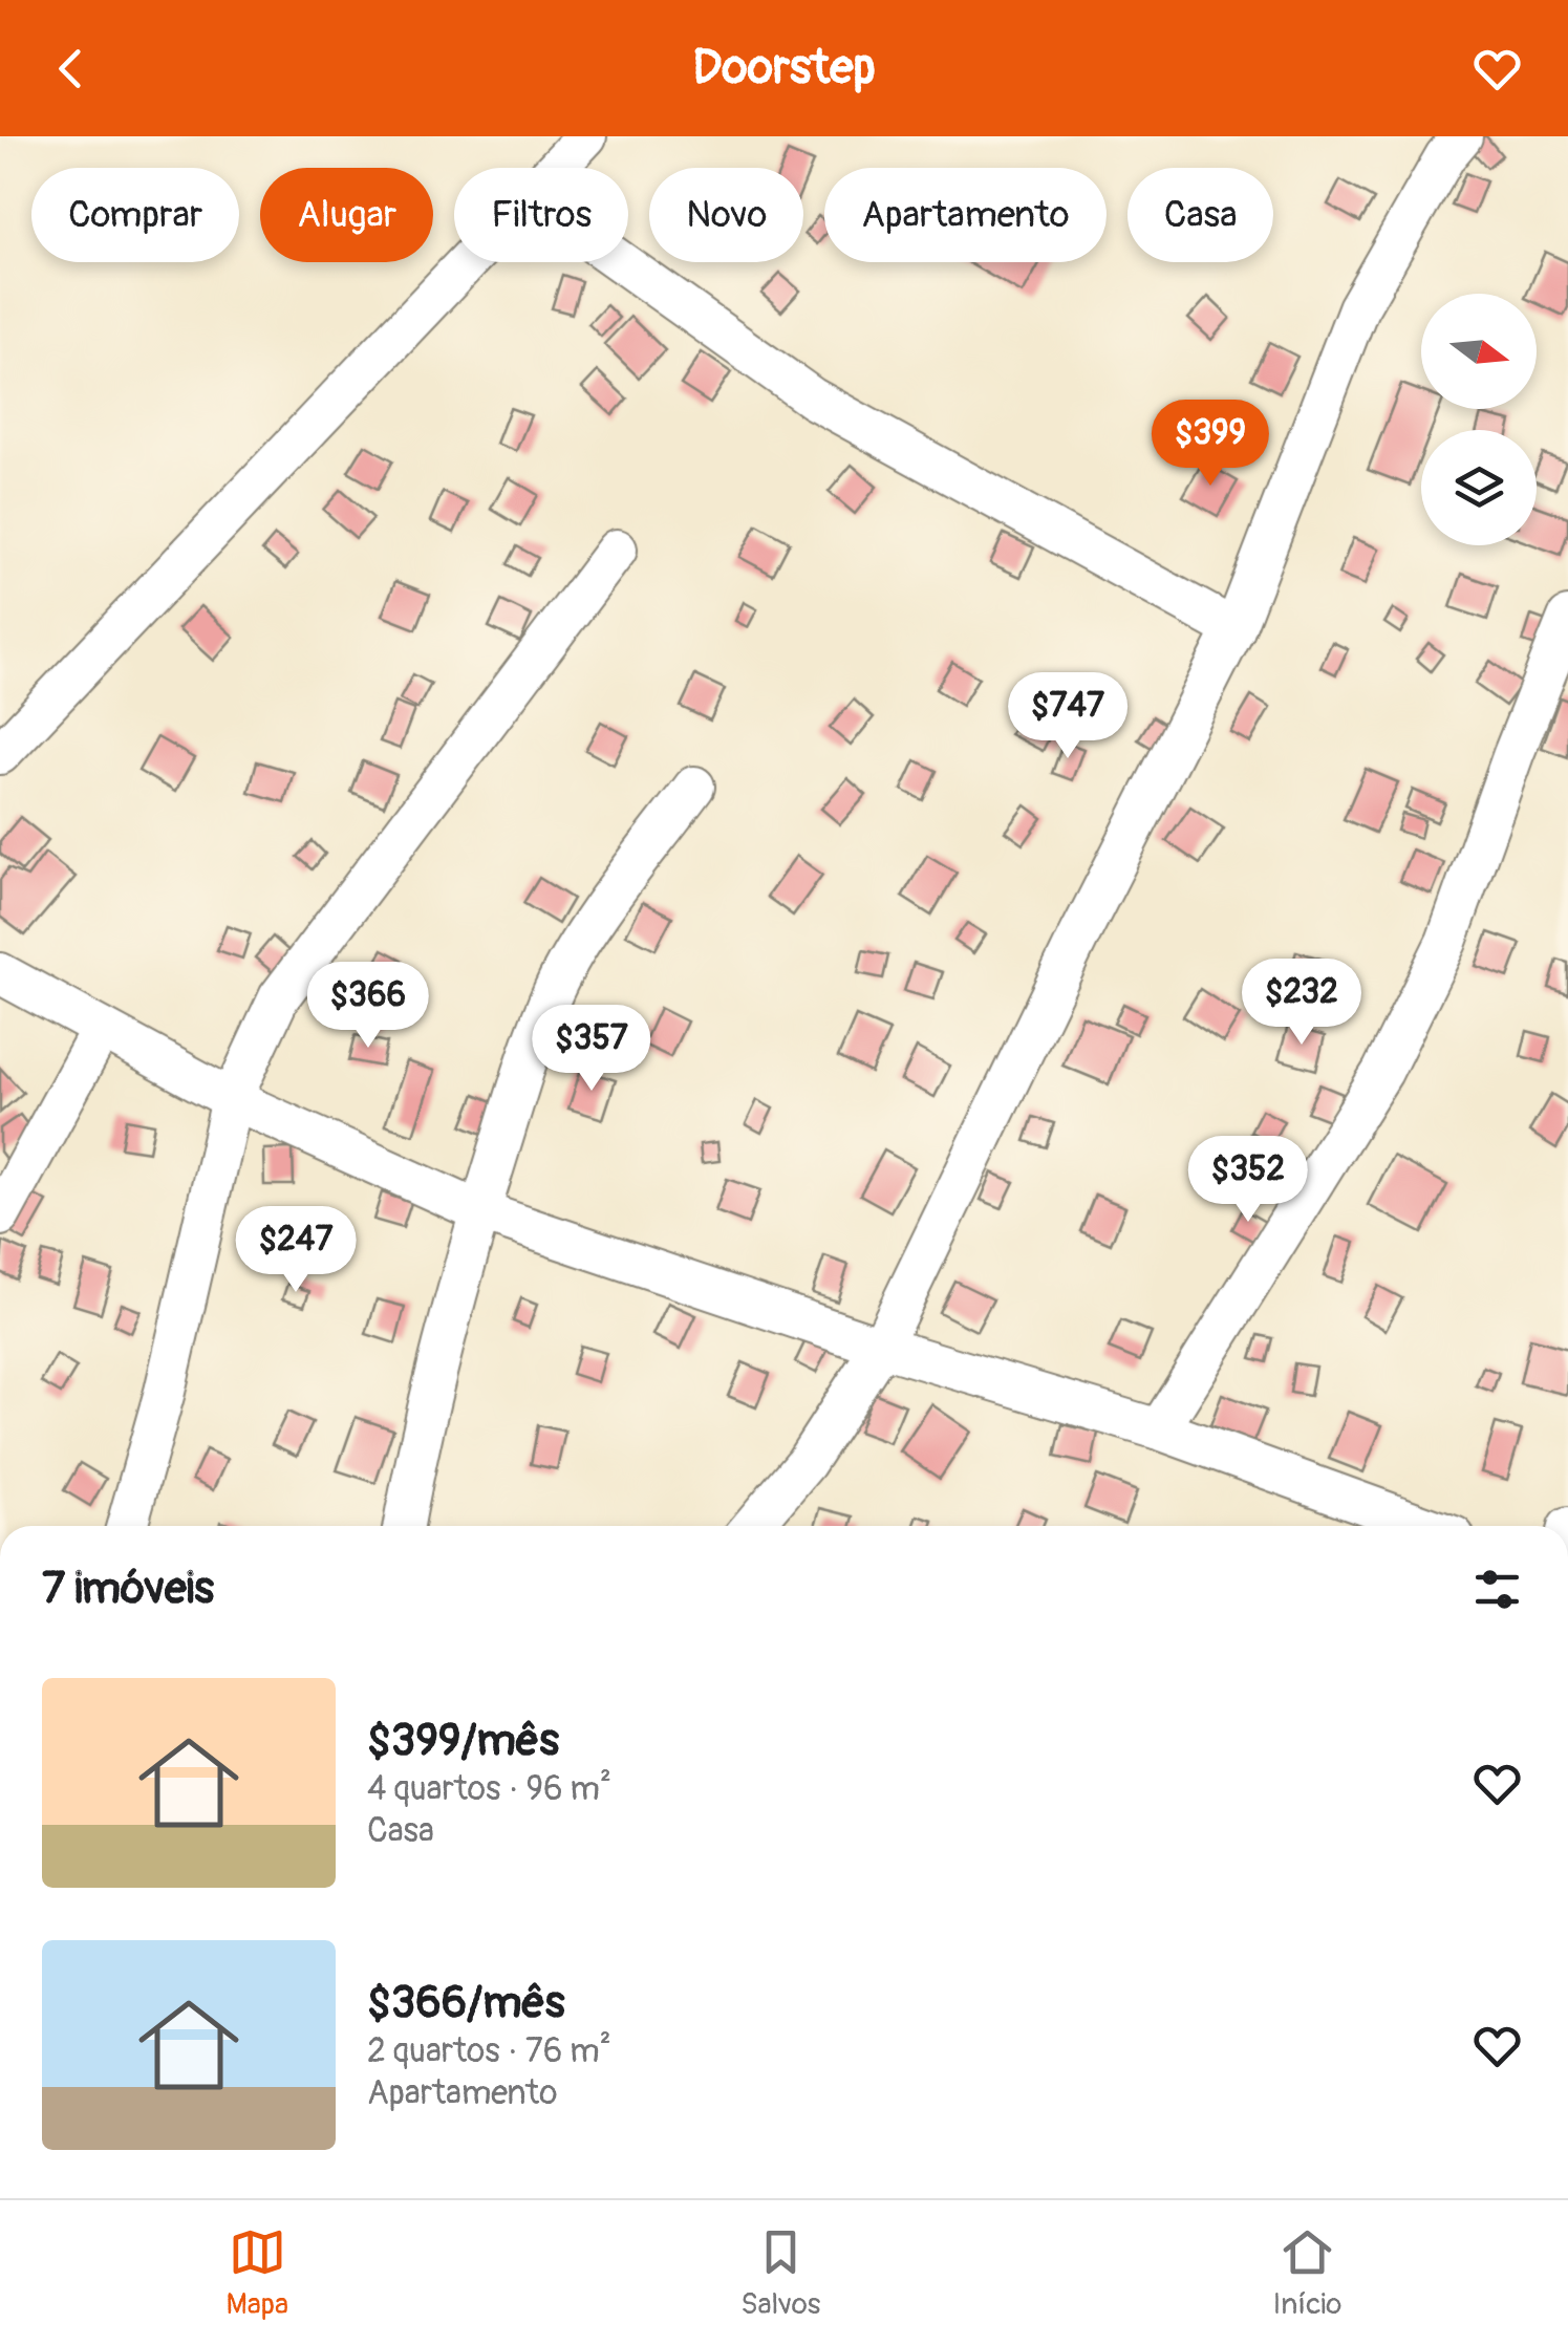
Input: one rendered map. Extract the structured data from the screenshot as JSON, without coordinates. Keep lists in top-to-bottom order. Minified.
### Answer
{"north":"right","page":{"header":"Doorstep","chip":["Comprar","Alugar","Filtros","Novo","Apartamento","Casa"],"price":["$399","$747","$232","$366","$357","$352","$247"],"heading":"7 imóveis","list":[{"name":"$399/mês","note":"4 quartos · 96 m² · Casa"},{"name":"$366/mês","note":"2 quartos · 76 m² · Apartamento"}],"tabs":["Mapa","Salvos","Início"]}}
